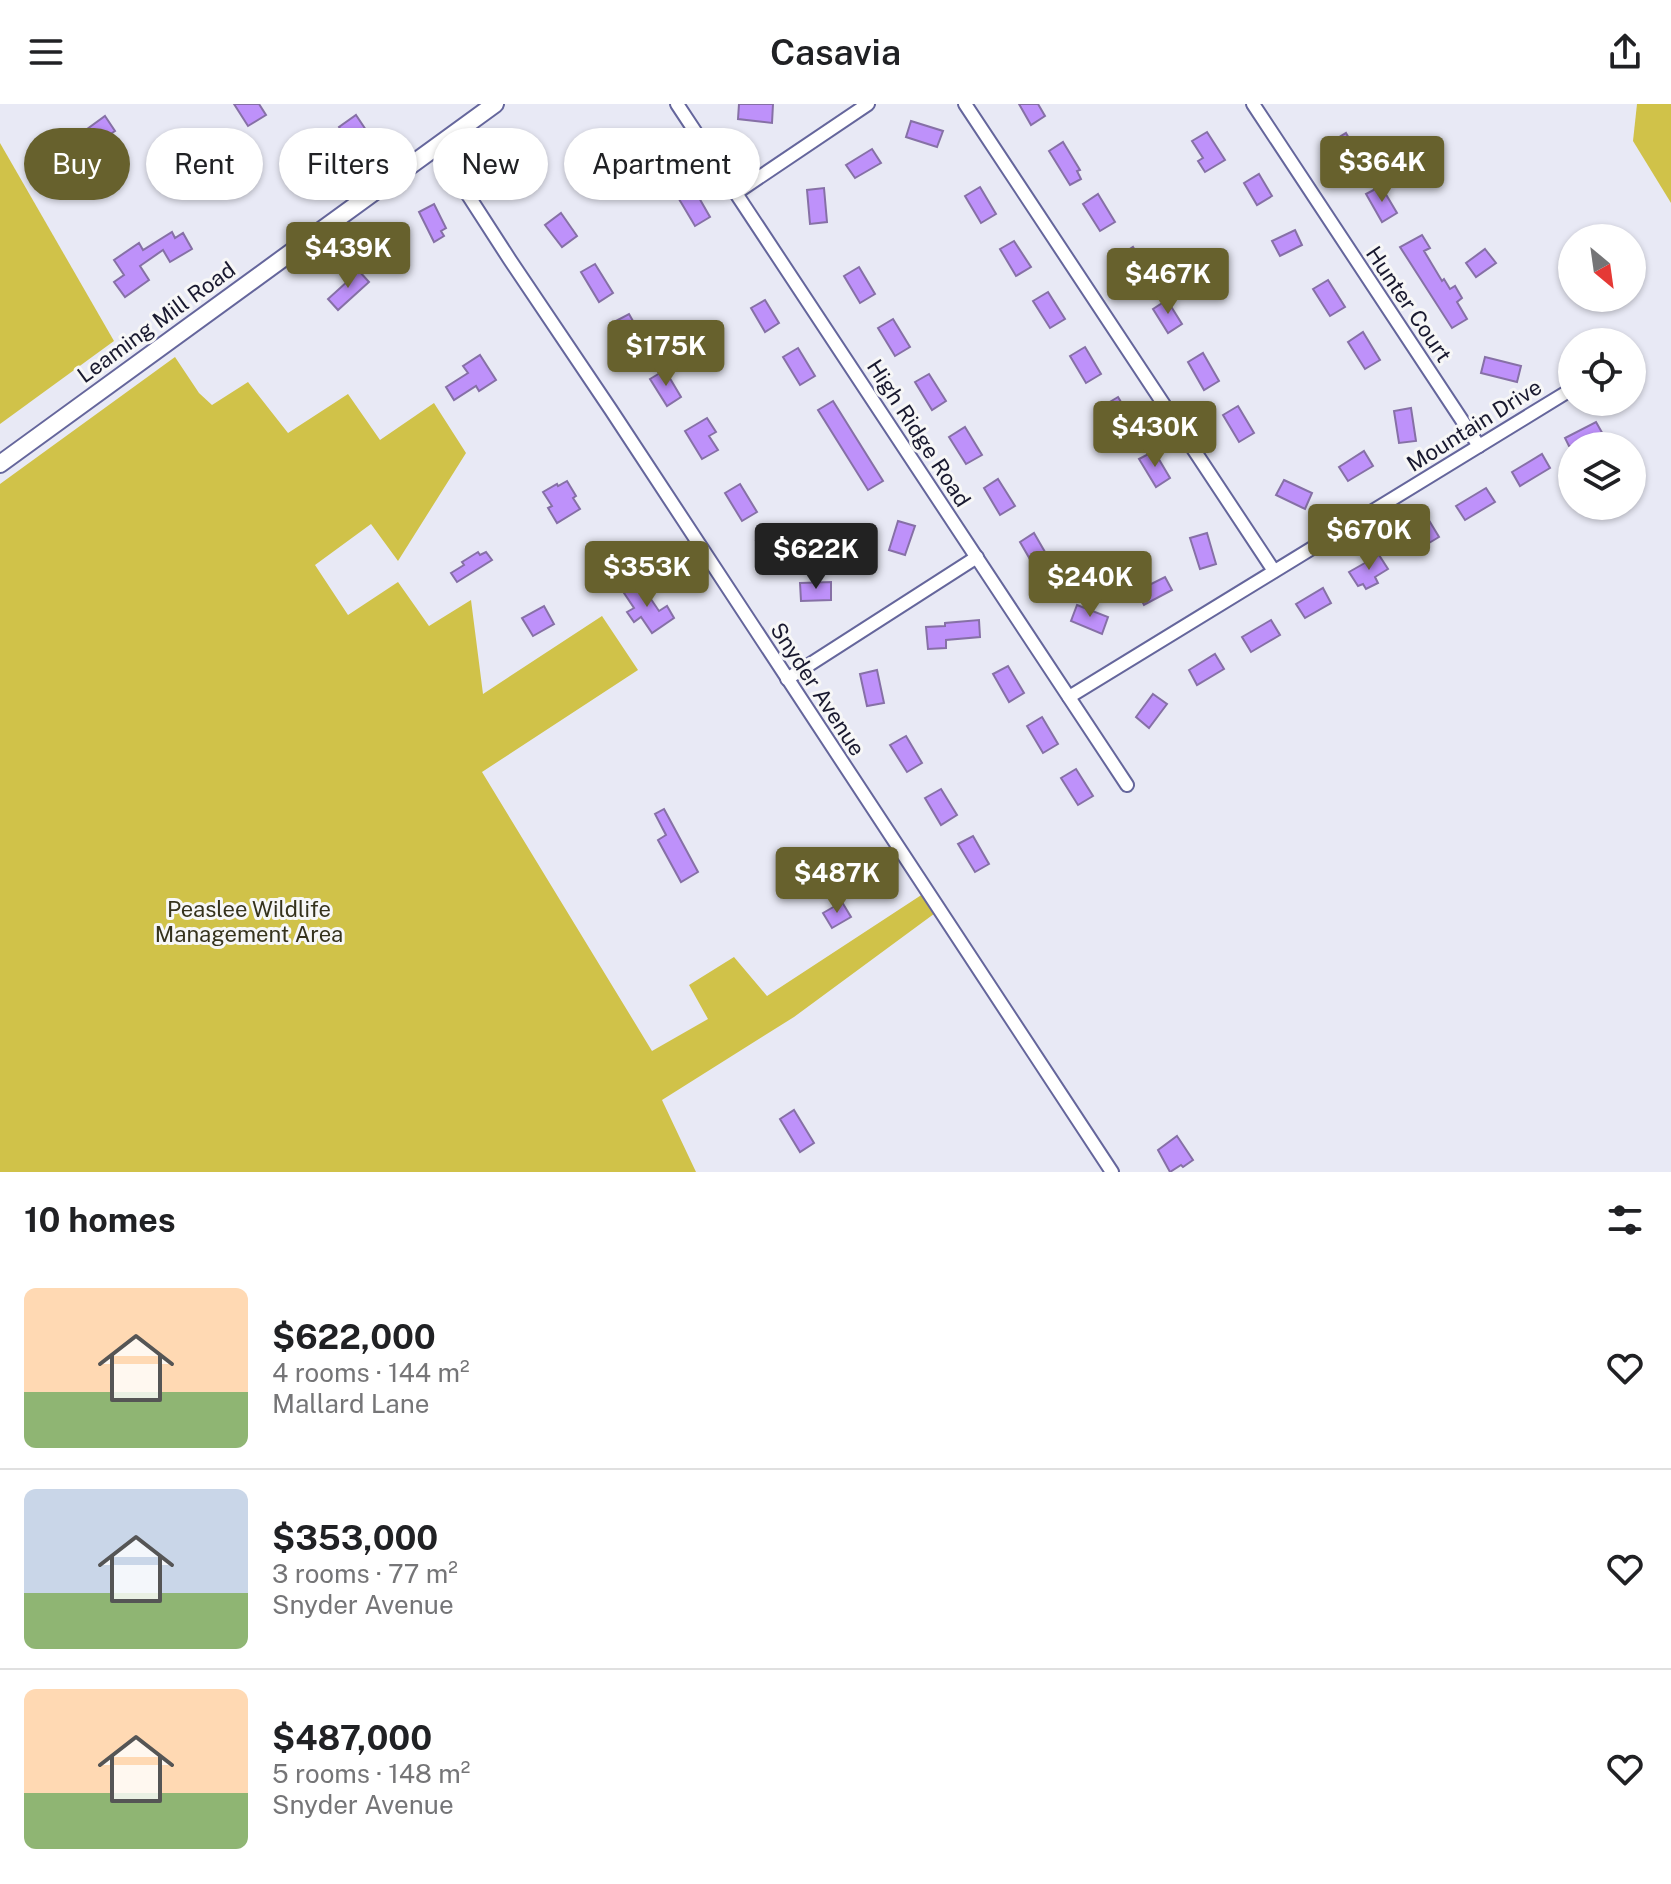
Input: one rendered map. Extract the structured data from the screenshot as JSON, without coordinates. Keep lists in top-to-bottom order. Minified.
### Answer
{"streets":{"street":["Hunter Court","Leaming Mill Road","Mountain Drive","High Ridge Road","Snyder Avenue"]},"crossings":[["Hunter Court","Mountain Drive"],["Mountain Drive","High Ridge Road"]],"parks":["Peaslee Wildlife Management Area"],"north":"bottom right","page":{"header":"Casavia","chip":["Buy","Rent","Filters","New","Apartment"],"price":["$364K","$439K","$467K","$175K","$430K","$670K","$622K","$353K","$240K","$487K"],"heading":"10 homes","list":[{"name":"$622,000","note":"4 rooms · 144 m² · Mallard Lane"},{"name":"$353,000","note":"3 rooms · 77 m² · Snyder Avenue"},{"name":"$487,000","note":"5 rooms · 148 m² · Snyder Avenue"}]}}
